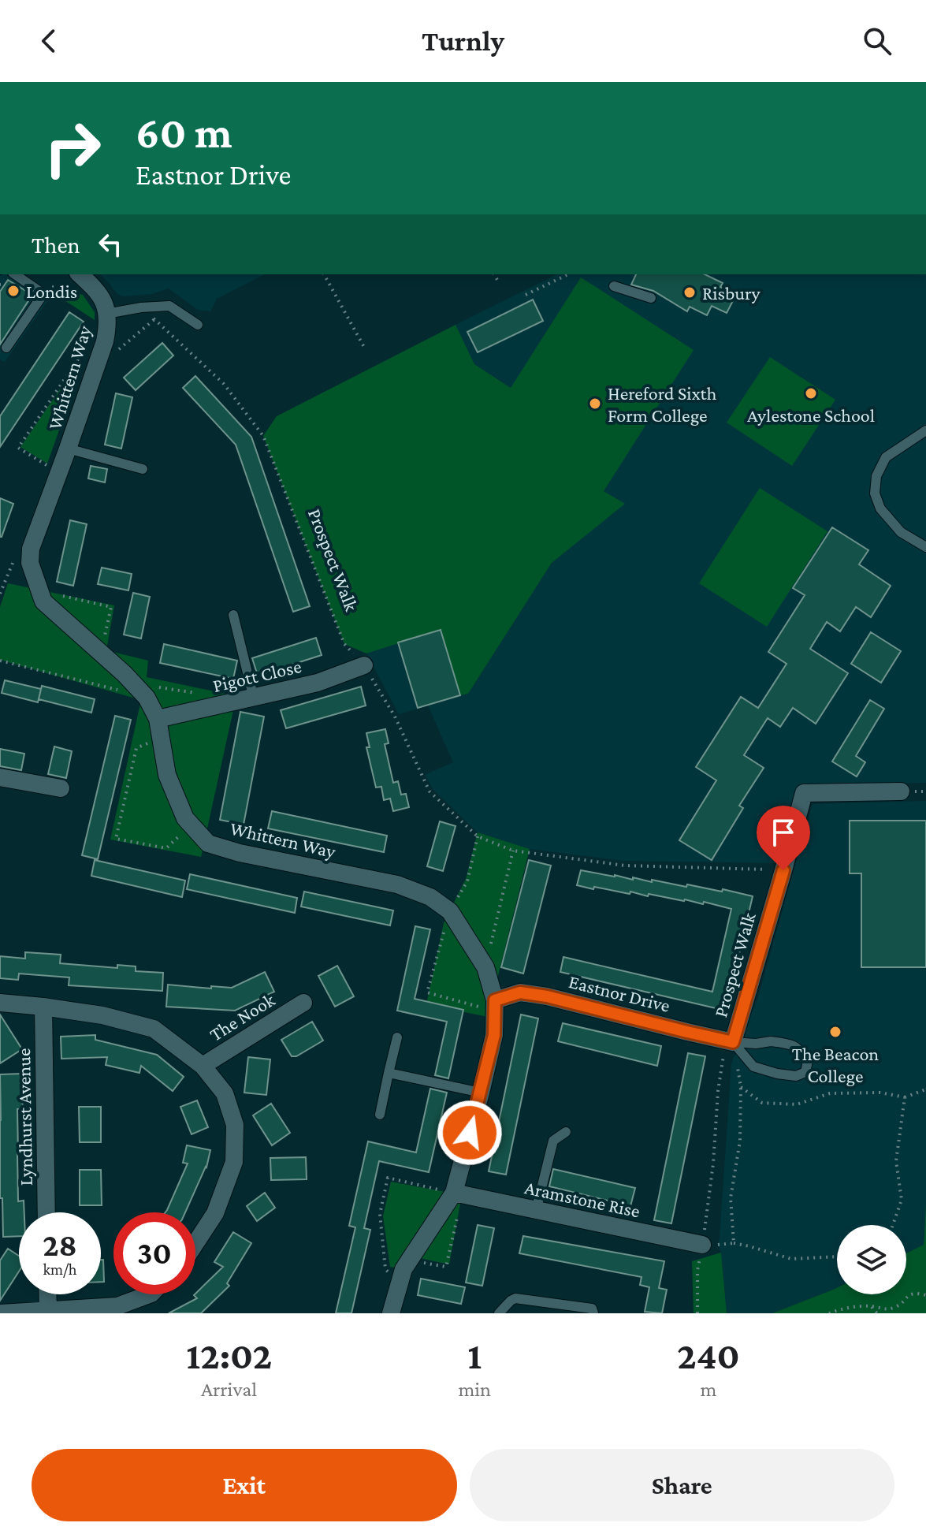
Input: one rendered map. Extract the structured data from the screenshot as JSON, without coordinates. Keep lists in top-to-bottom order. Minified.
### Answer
{"streets":{"street":["Whittern Way","Prospect Walk","Pigott Close","Eastnor Drive","The Nook","Lyndhurst Avenue","Aramstone Rise"]},"crossings":[["Whittern Way","Pigott Close"],["Whittern Way","Eastnor Drive"],["Whittern Way","Aramstone Rise"],["Prospect Walk","Pigott Close"],["Prospect Walk","Eastnor Drive"],["Prospect Walk","Aramstone Rise"]],"places":["Londis","Risbury","Aylestone School","Hereford Sixth Form College","The Beacon College"],"page":{"header":"Turnly","turn":["60 m","Eastnor Drive"],"then":"Then","speed":"28 km/h","limit":"30","eta":["12:02","Arrival","1","min","240","m"],"buttons":["Exit","Share"]}}
